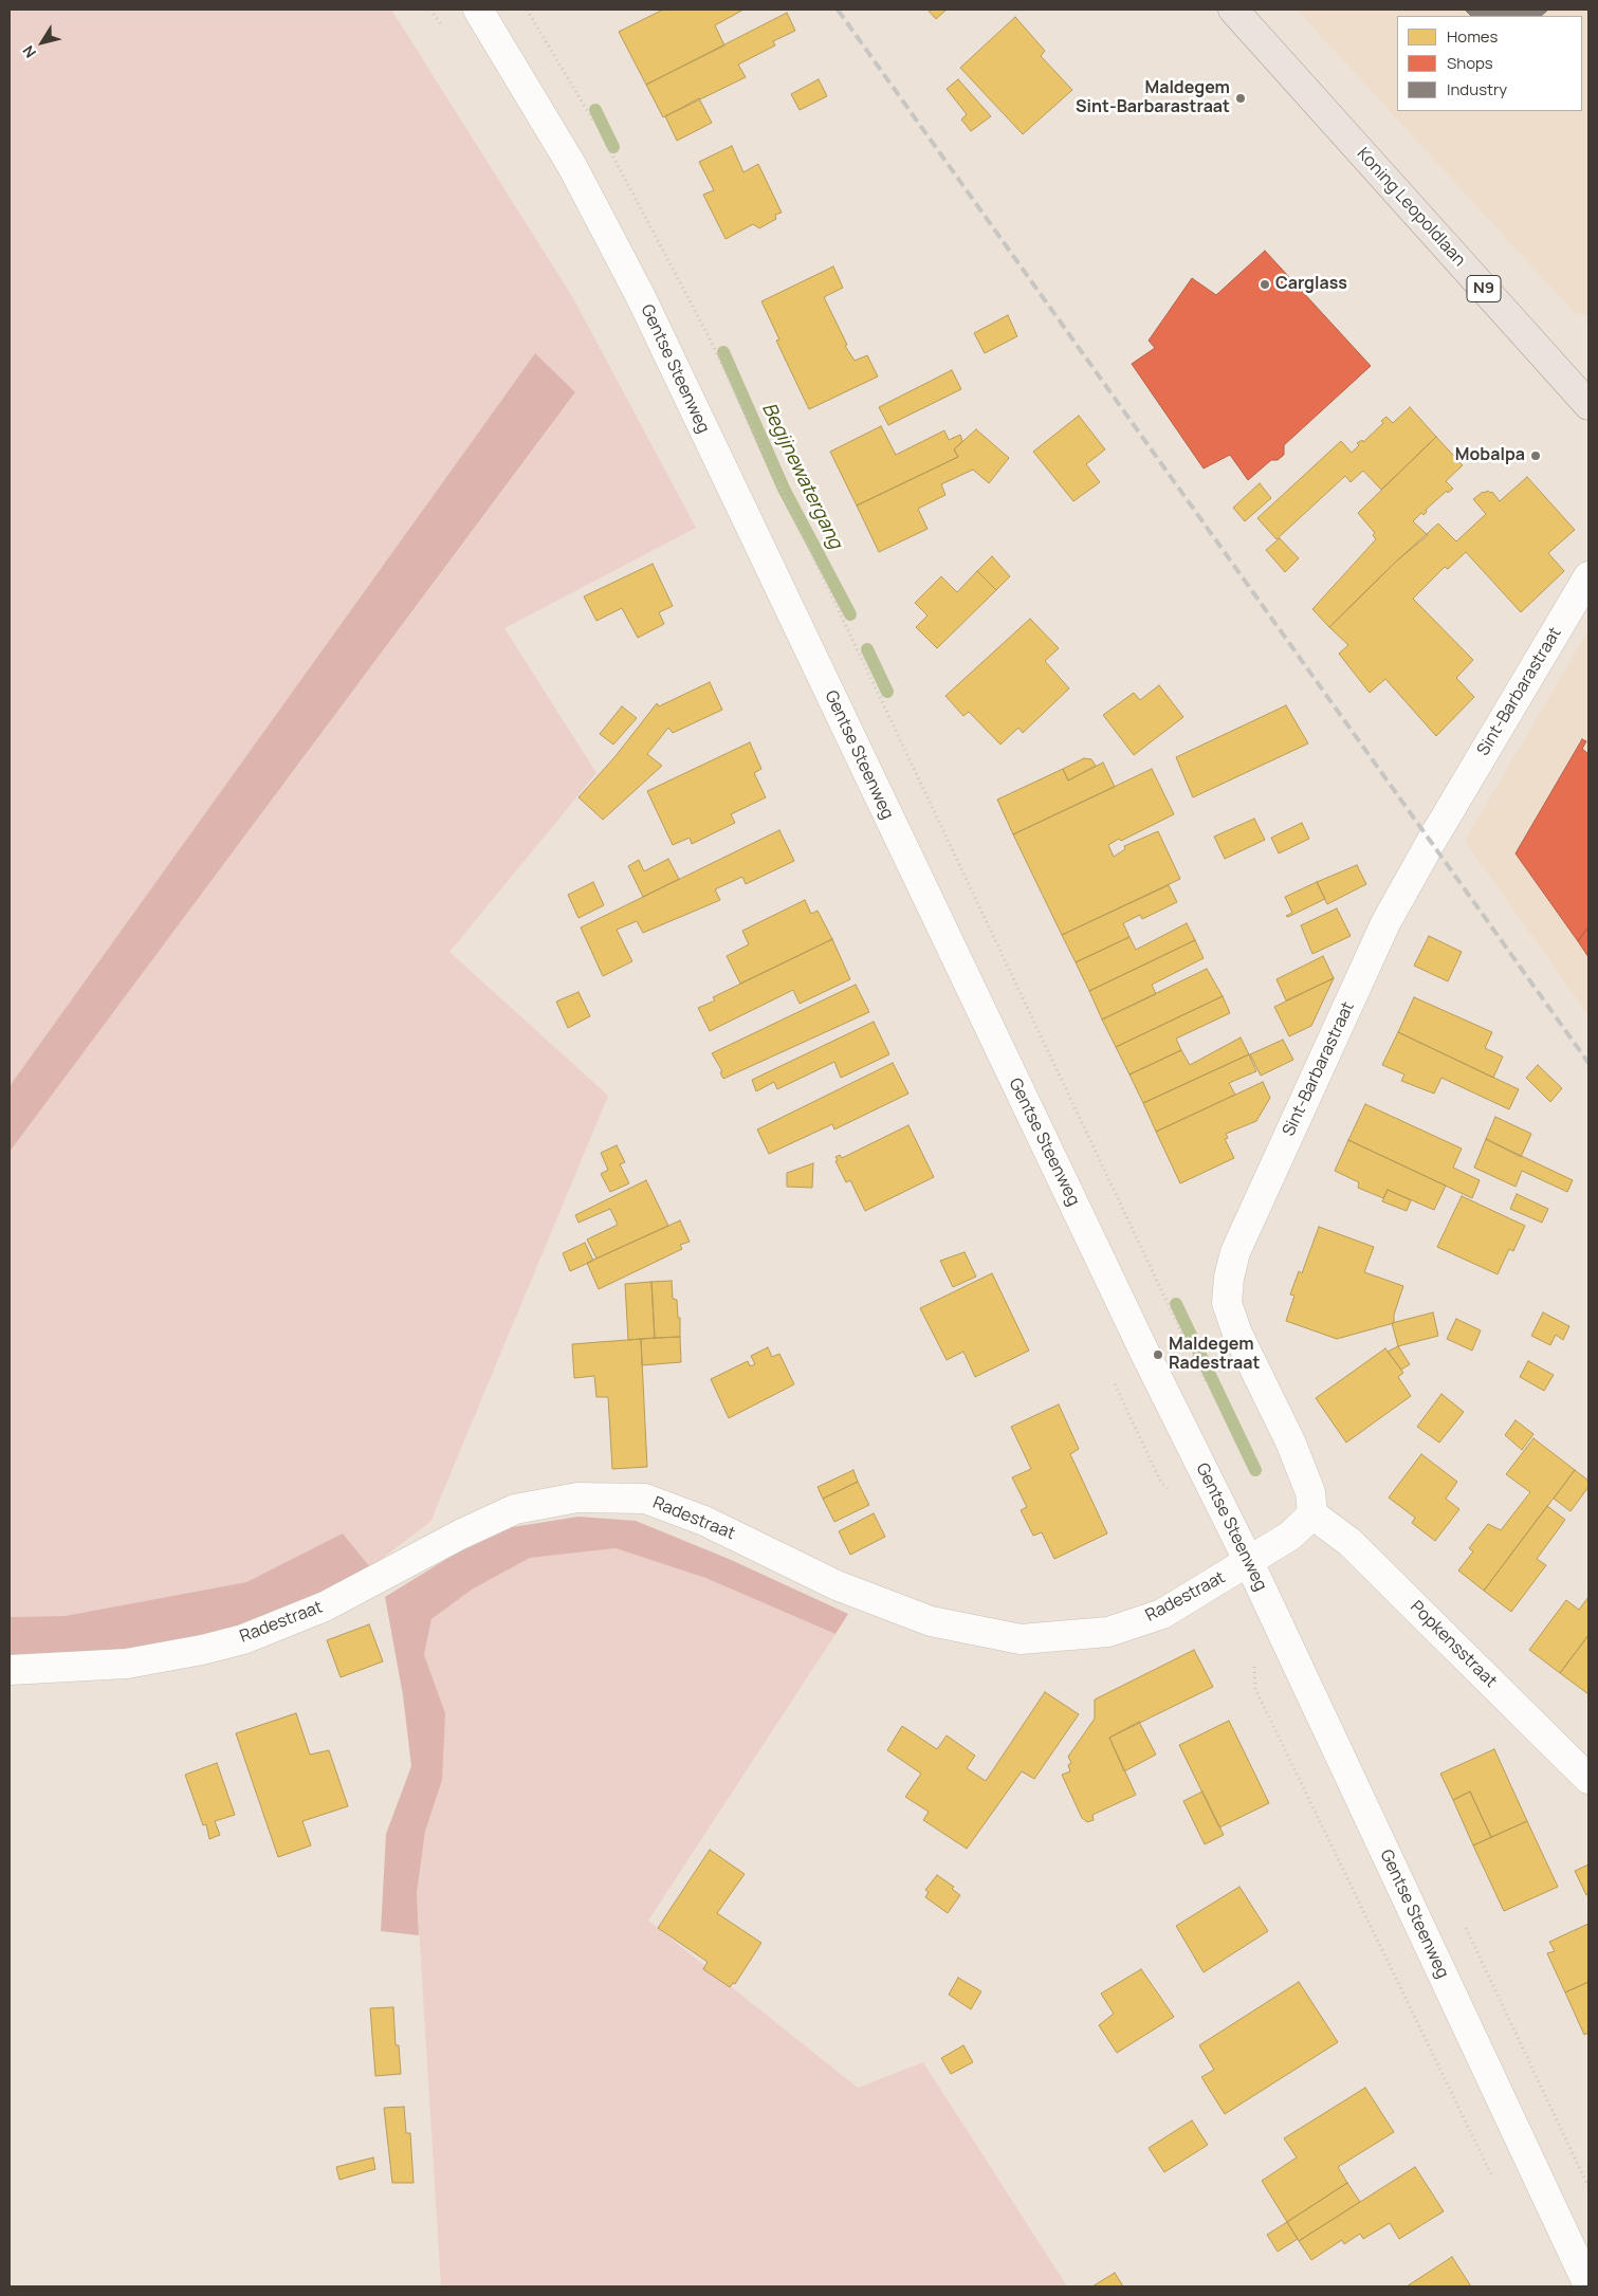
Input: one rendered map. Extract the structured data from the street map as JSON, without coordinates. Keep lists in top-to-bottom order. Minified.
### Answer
{"streets":{"main road":["Koning Leopoldlaan","N9"],"street":["Gentse Steenweg","Sint-Barbarastraat","Radestraat","Popkensstraat"]},"crossings":[["Gentse Steenweg","Radestraat"],["Sint-Barbarastraat","Popkensstraat"]],"water":["Begijnewatergang"],"places":["Maldegem Sint-Barbarastraat","Carglass","Mobalpa","Maldegem Radestraat"],"legend":["Homes","Shops","Industry"],"north":"bottom left"}
